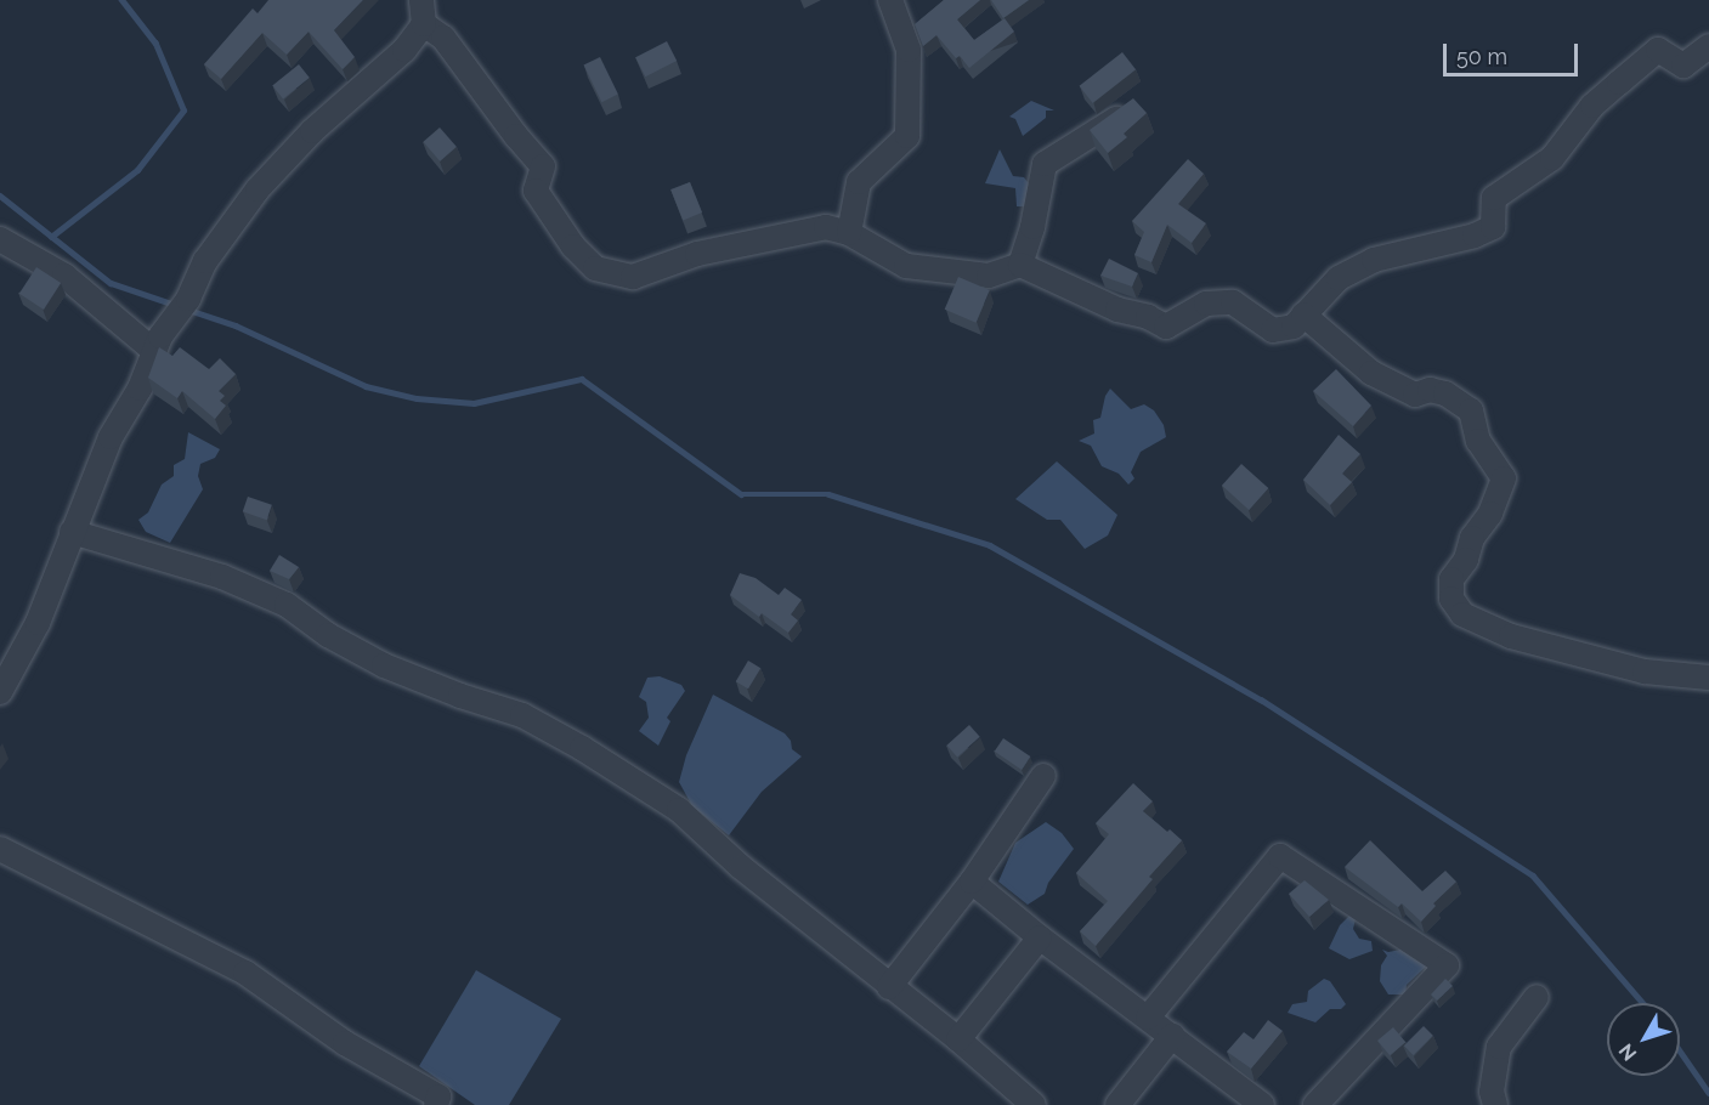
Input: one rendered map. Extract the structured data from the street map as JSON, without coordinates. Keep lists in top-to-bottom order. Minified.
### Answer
{"scale_bar":"50 m","north":"bottom left"}
